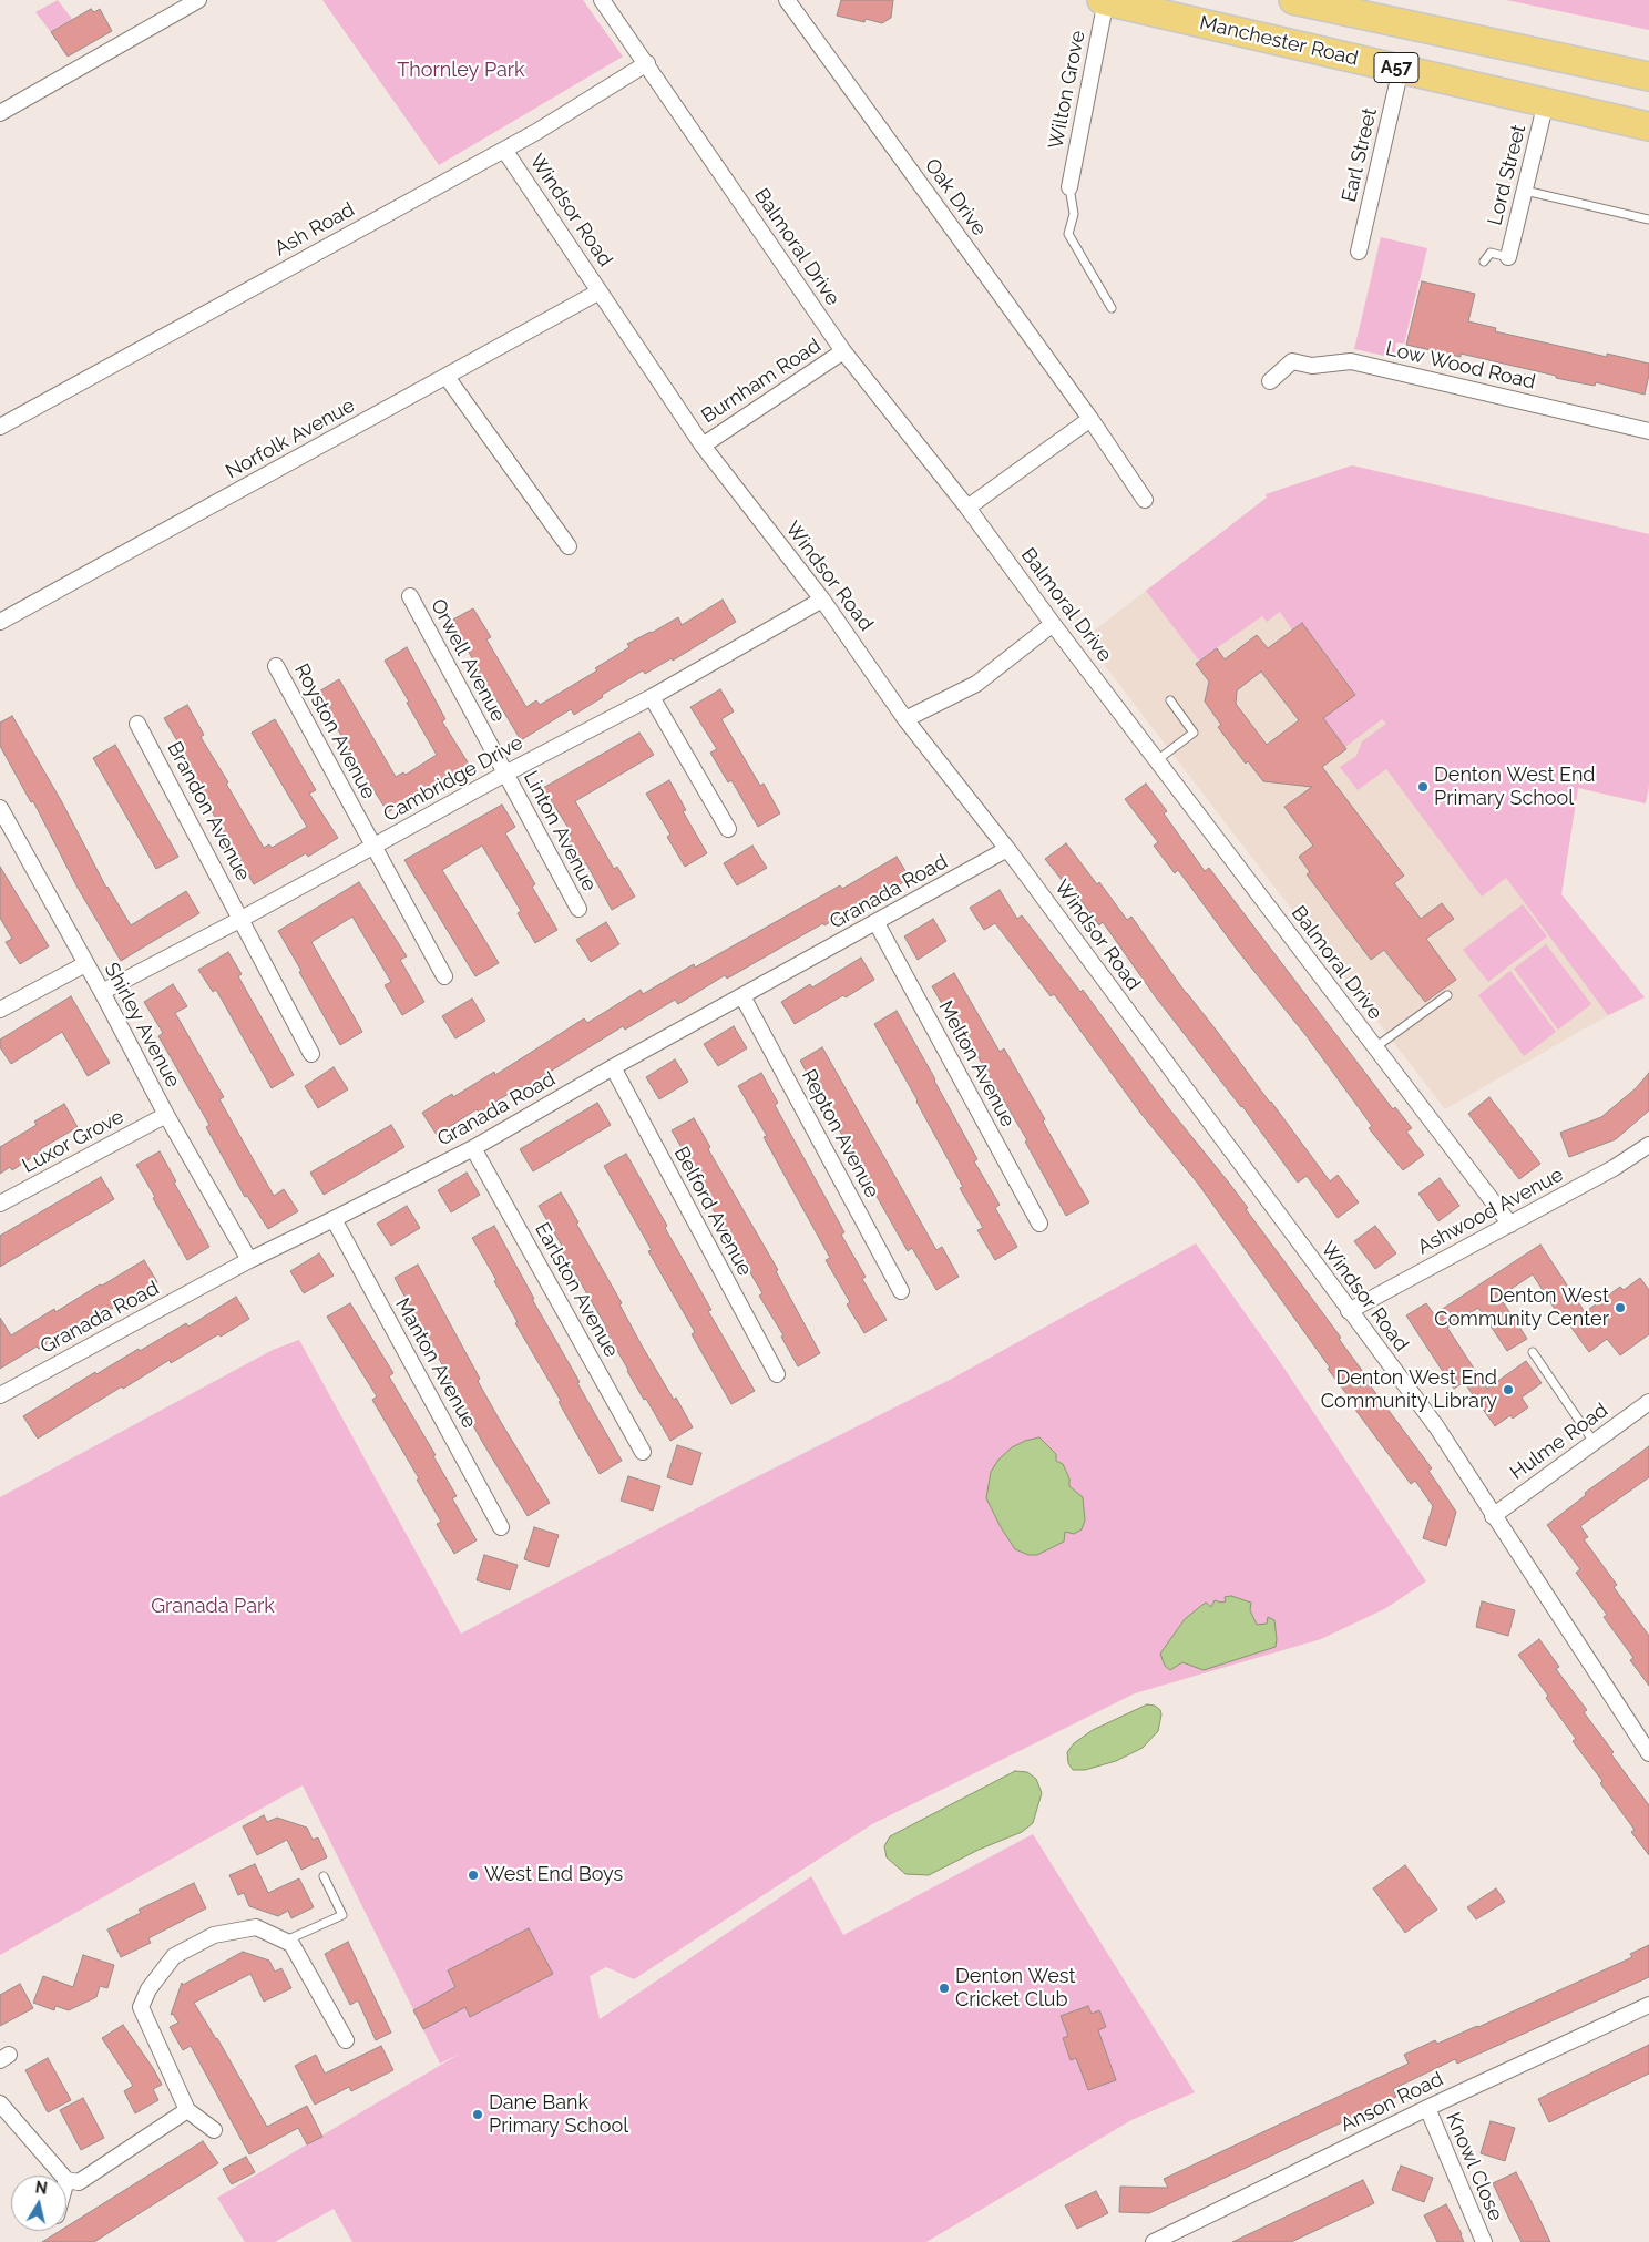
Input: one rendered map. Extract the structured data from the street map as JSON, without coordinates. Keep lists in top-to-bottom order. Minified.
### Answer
{"streets":{"highway":["Manchester Road","A57"],"street":["Wilton Grove","Earl Street","Lord Street","Oak Drive","Windsor Road","Ash Road","Balmoral Drive","Low Wood Road","Burnham Road","Norfolk Avenue","Orwell Avenue","Royston Avenue","Cambridge Drive","Brandon Avenue","Linton Avenue","Granada Road","Shirley Avenue","Melton Avenue","Repton Avenue","Luxor Grove","Belford Avenue","Ashwood Avenue","Earlston Avenue","Manton Avenue","Hulme Road","Anson Road","Knowl Close"]},"crossings":[["Manchester Road","Wilton Grove"],["Manchester Road","Earl Street"],["Manchester Road","Lord Street"],["Windsor Road","Ash Road"],["Windsor Road","Burnham Road"],["Windsor Road","Norfolk Avenue"],["Windsor Road","Cambridge Drive"],["Windsor Road","Granada Road"],["Windsor Road","Ashwood Avenue"],["Windsor Road","Hulme Road"],["Ash Road","Balmoral Drive"],["Balmoral Drive","Burnham Road"],["Balmoral Drive","Ashwood Avenue"],["Orwell Avenue","Cambridge Drive"],["Orwell Avenue","Linton Avenue"],["Royston Avenue","Cambridge Drive"],["Cambridge Drive","Brandon Avenue"],["Cambridge Drive","Linton Avenue"],["Cambridge Drive","Shirley Avenue"],["Granada Road","Shirley Avenue"],["Granada Road","Melton Avenue"],["Granada Road","Repton Avenue"],["Granada Road","Belford Avenue"],["Granada Road","Earlston Avenue"],["Granada Road","Manton Avenue"],["Shirley Avenue","Luxor Grove"],["Anson Road","Knowl Close"]],"parks":["Thornley Park","Granada Park"],"places":["Denton West End Primary School","Denton West Community Center","Denton West End Community Library","West End Boys","Denton West Cricket Club","Dane Bank Primary School"],"north":"top"}
